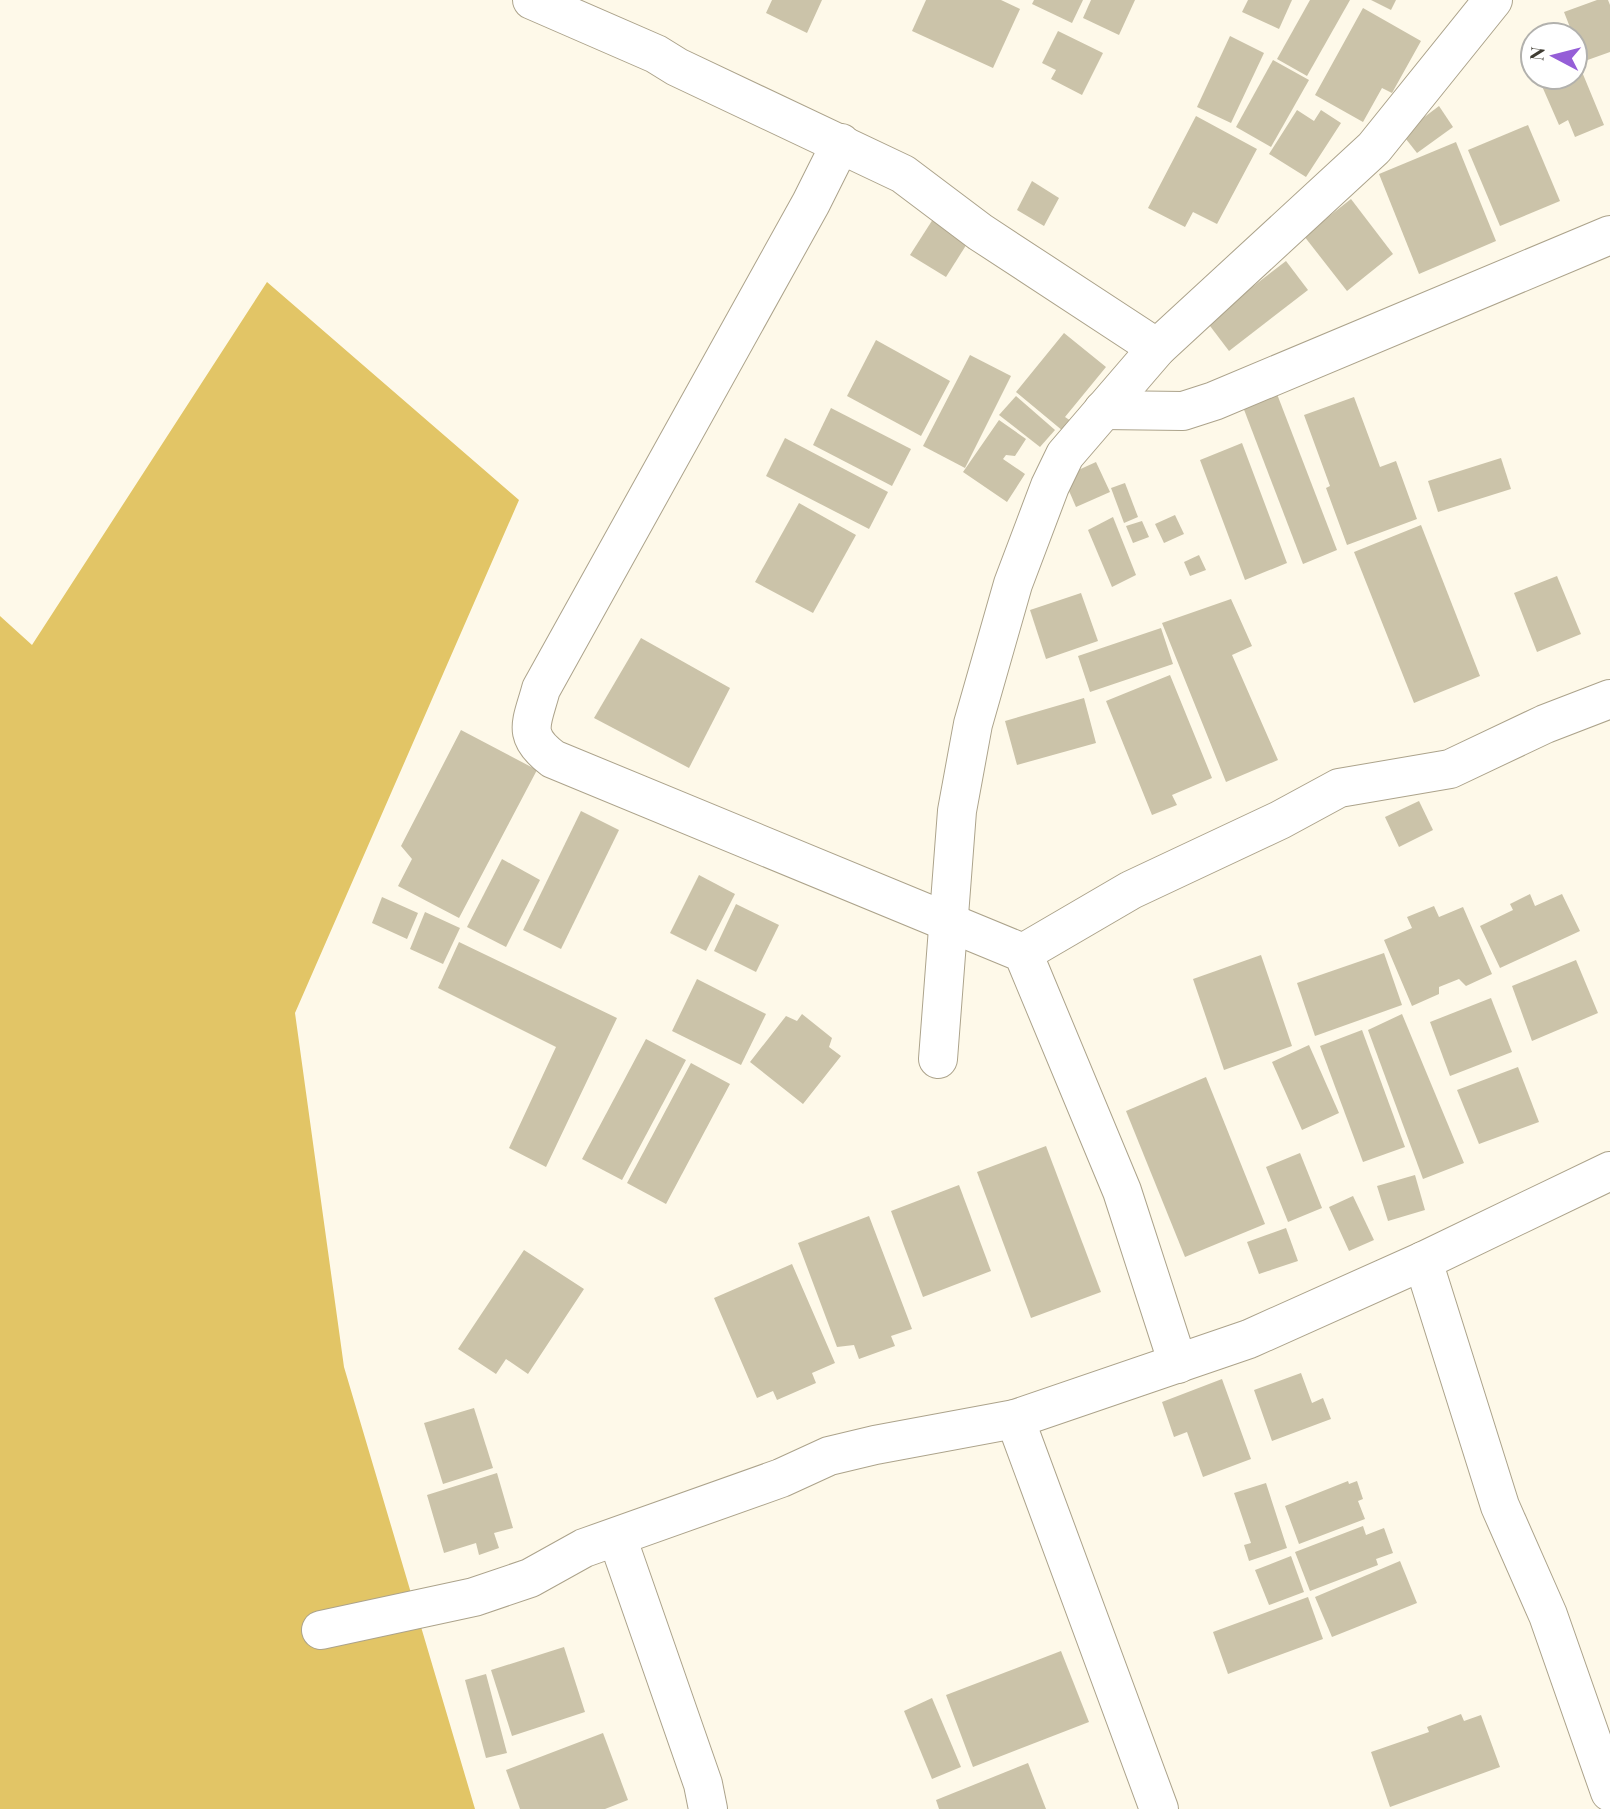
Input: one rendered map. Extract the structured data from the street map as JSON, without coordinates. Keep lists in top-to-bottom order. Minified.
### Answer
{"north":"left"}
